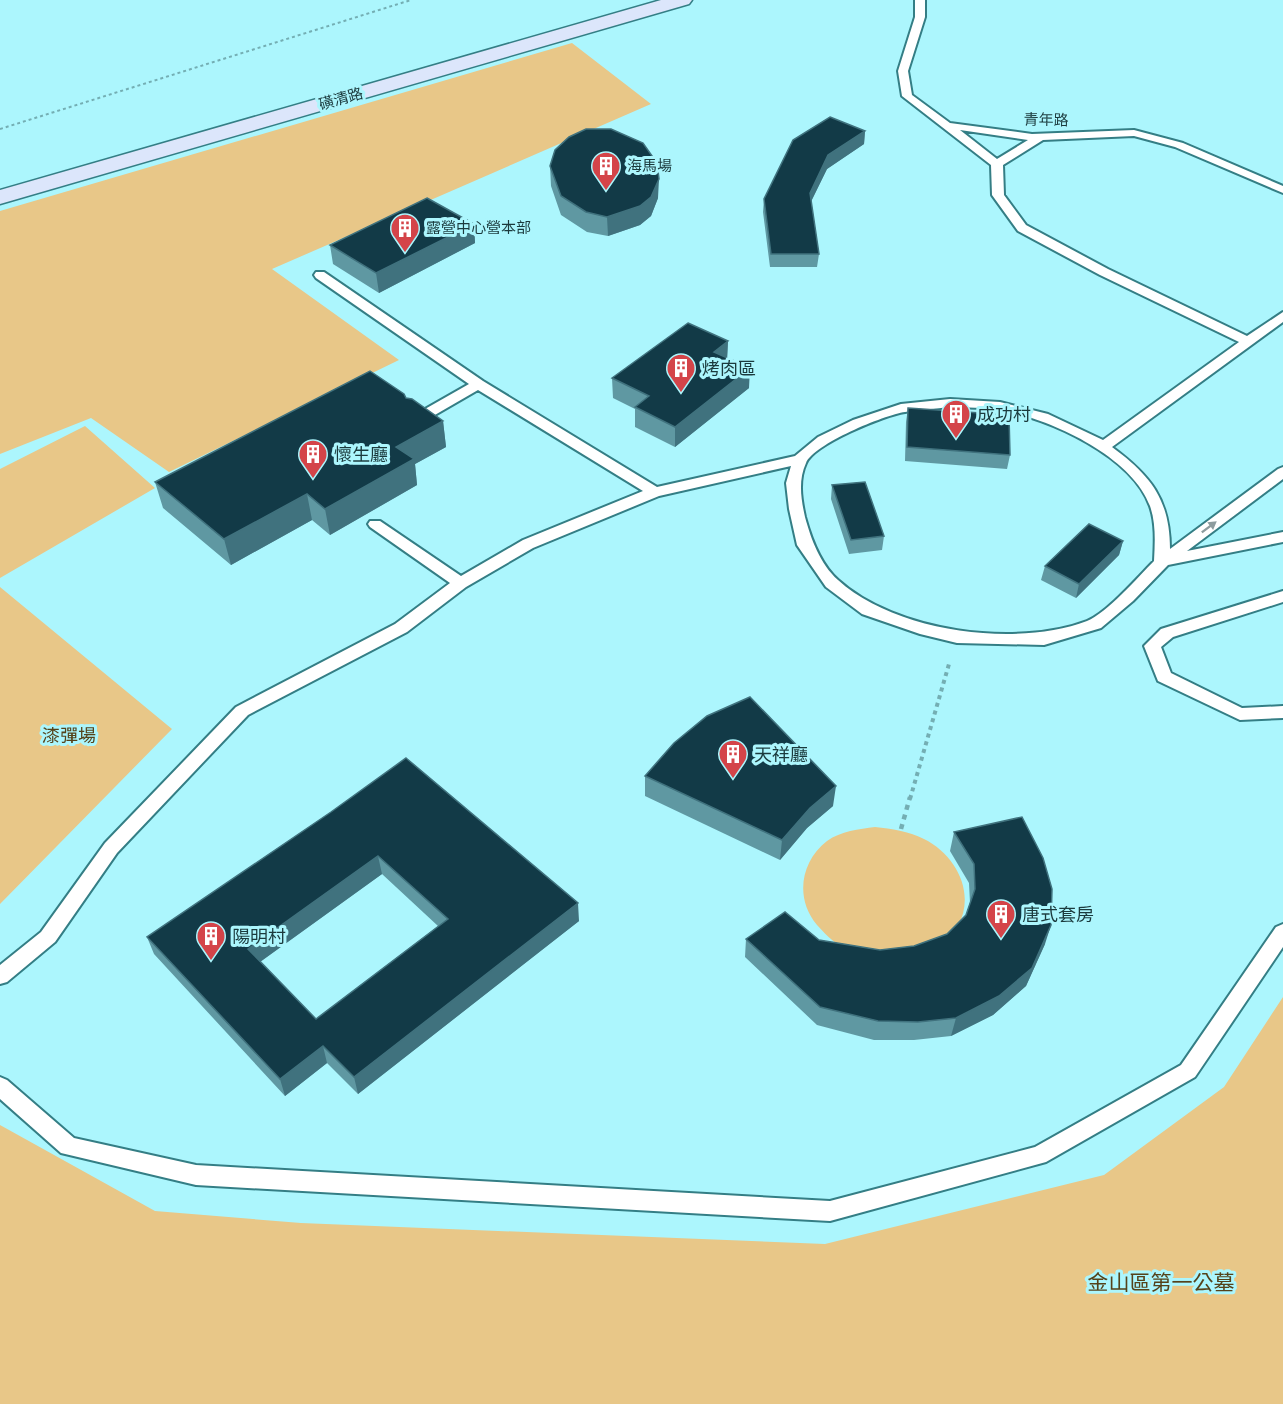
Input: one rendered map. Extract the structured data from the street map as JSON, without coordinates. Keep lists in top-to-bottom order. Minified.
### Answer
{"streets":{"street":["磺清路"],"lane":["青年路"]},"parks":["漆彈場","金山區第一公墓"],"places":{"building":["海馬場","露營中心營本部","烤肉區","成功村","懷生廳","天祥廳","唐式套房","陽明村"]}}
